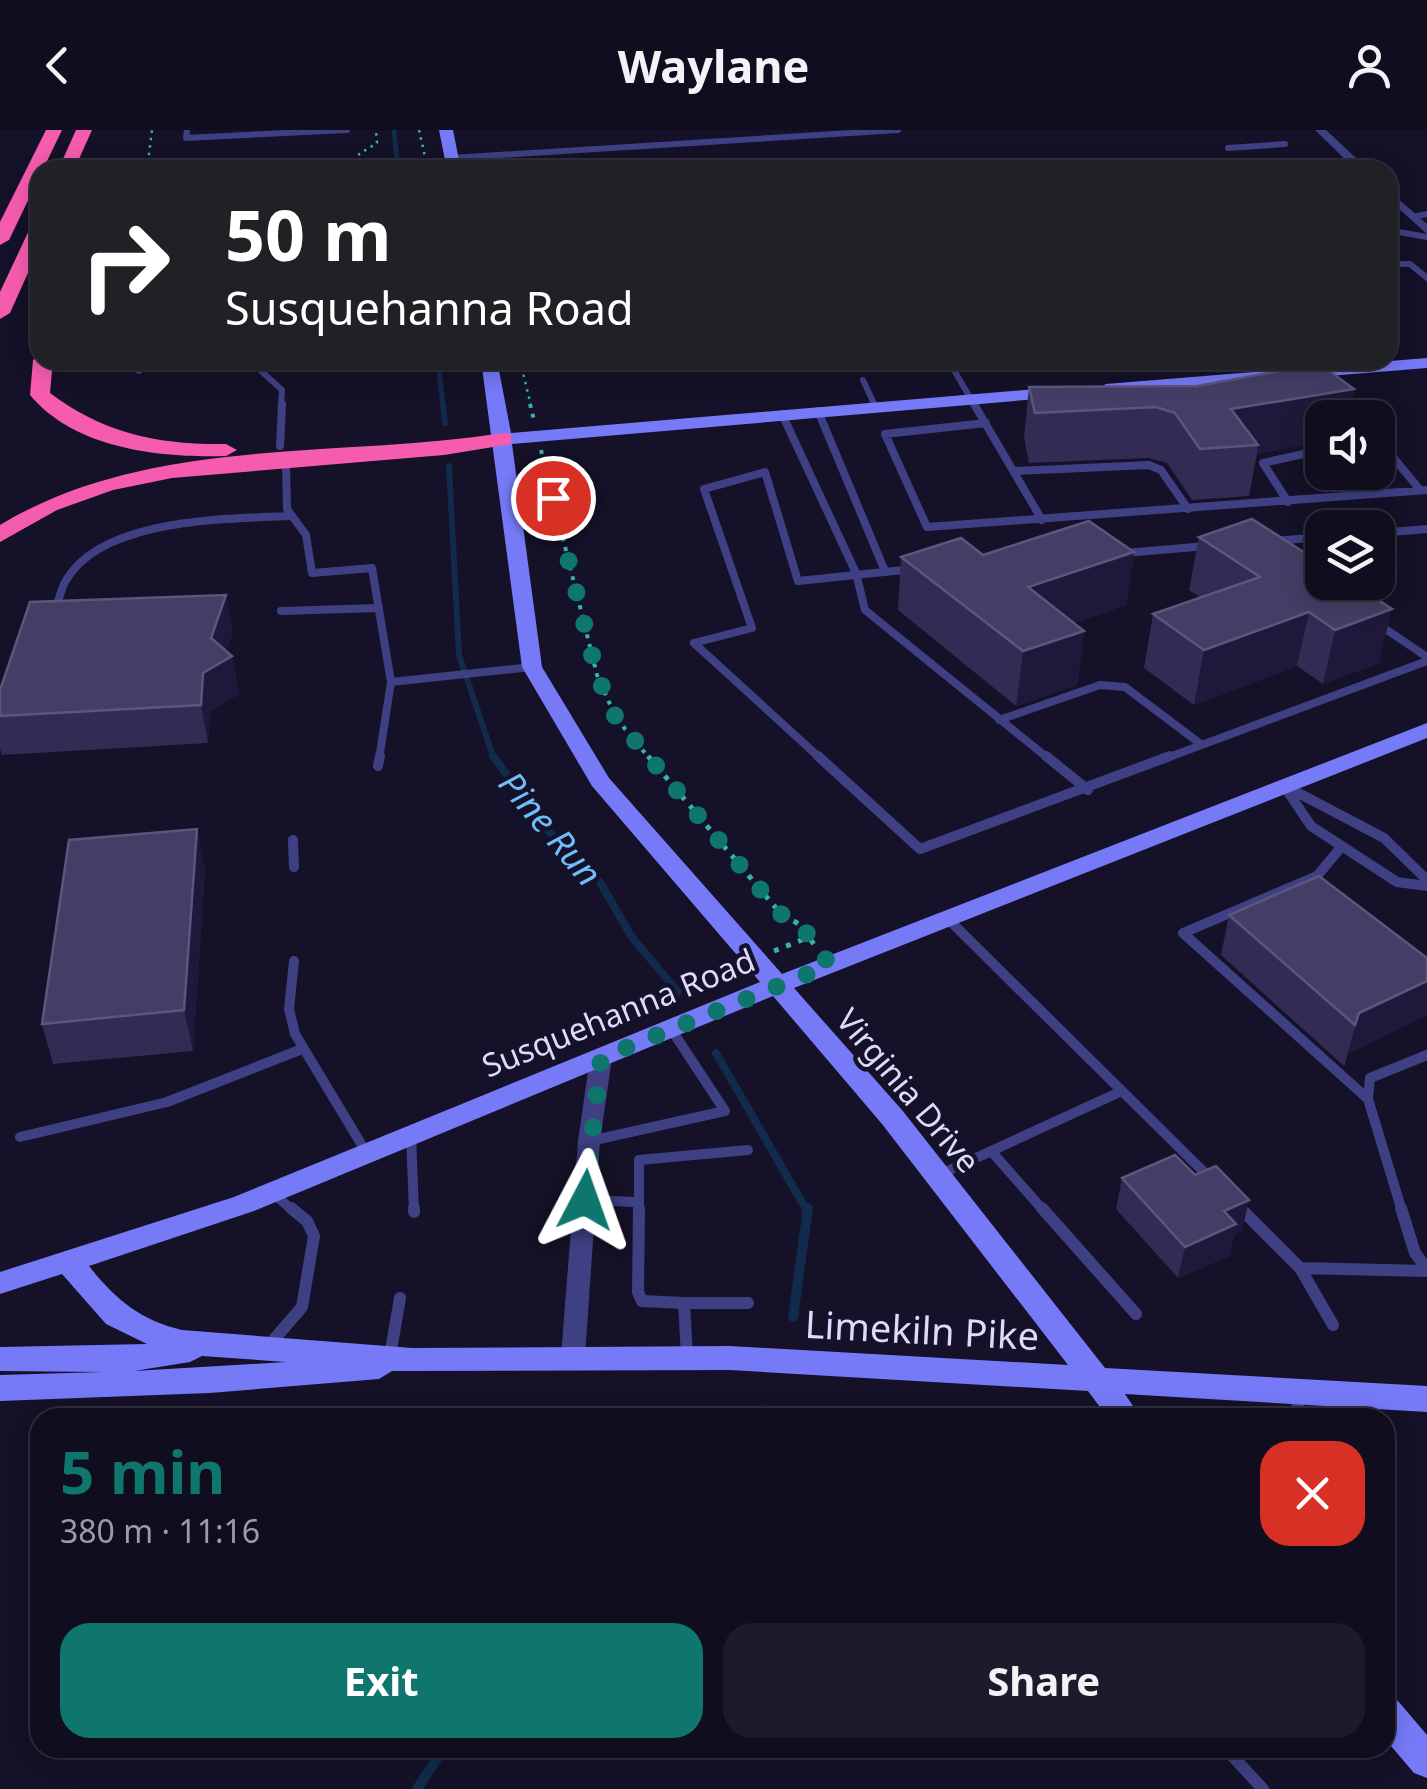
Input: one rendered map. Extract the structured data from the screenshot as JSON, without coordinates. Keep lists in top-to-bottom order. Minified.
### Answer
{"streets":{"main road":["Susquehanna Road","Virginia Drive","Limekiln Pike"]},"crossings":[["Susquehanna Road","Virginia Drive"],["Virginia Drive","Limekiln Pike"]],"water":["Pine Run"],"page":{"header":"Waylane","turn":["50 m","Susquehanna Road"],"heading":["5 min","380 m · 11:16"],"buttons":["Exit","Share"]}}
